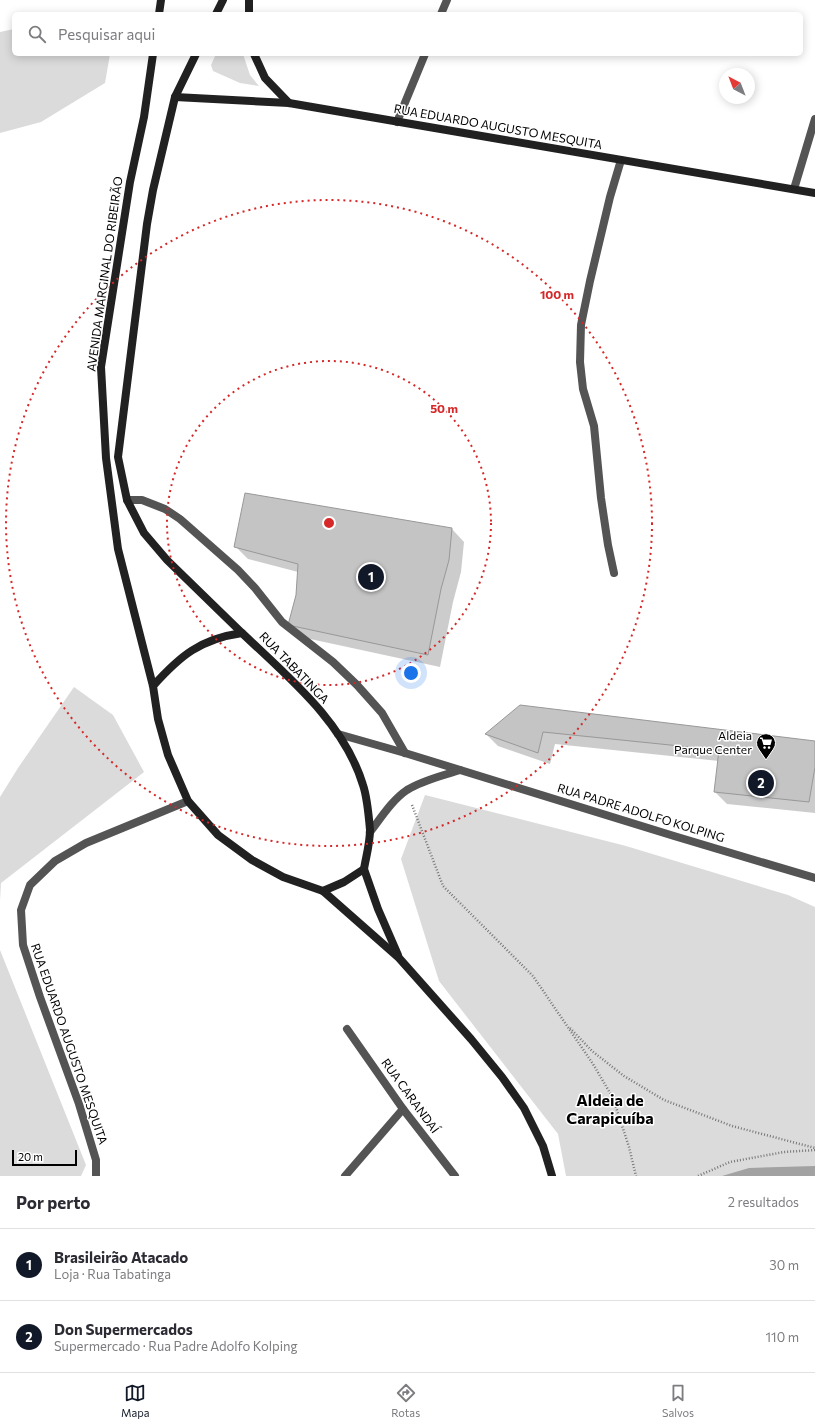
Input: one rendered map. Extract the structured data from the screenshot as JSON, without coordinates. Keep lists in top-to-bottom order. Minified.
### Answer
{"streets":{"main road":["RUA EDUARDO AUGUSTO MESQUITA","AVENIDA MARGINAL DO RIBEIRÃO","RUA TABATINGA"],"street":["RUA PADRE ADOLFO KOLPING","RUA CARANDAÍ"]},"crossings":[["AVENIDA MARGINAL DO RIBEIRÃO","RUA TABATINGA"],["RUA TABATINGA","RUA PADRE ADOLFO KOLPING"]],"districts":["Aldeia de Carapicuíba"],"places":{"supermarket":["Aldeia Parque Center"]},"scale_bar":"20 m","north":"top left","page":{"search":"Pesquisar aqui","pins":["1","2"],"scale":"20 m","heading":["Por perto","2 resultados"],"list":[{"mark":"1","name":"Brasileirão Atacado","note":"Loja · Rua Tabatinga","value":"30 m"},{"mark":"2","name":"Don Supermercados","note":"Supermercado · Rua Padre Adolfo Kolping","value":"110 m"}],"nav":["Mapa","Rotas","Salvos"]},"rings":["100 m","50 m"]}
